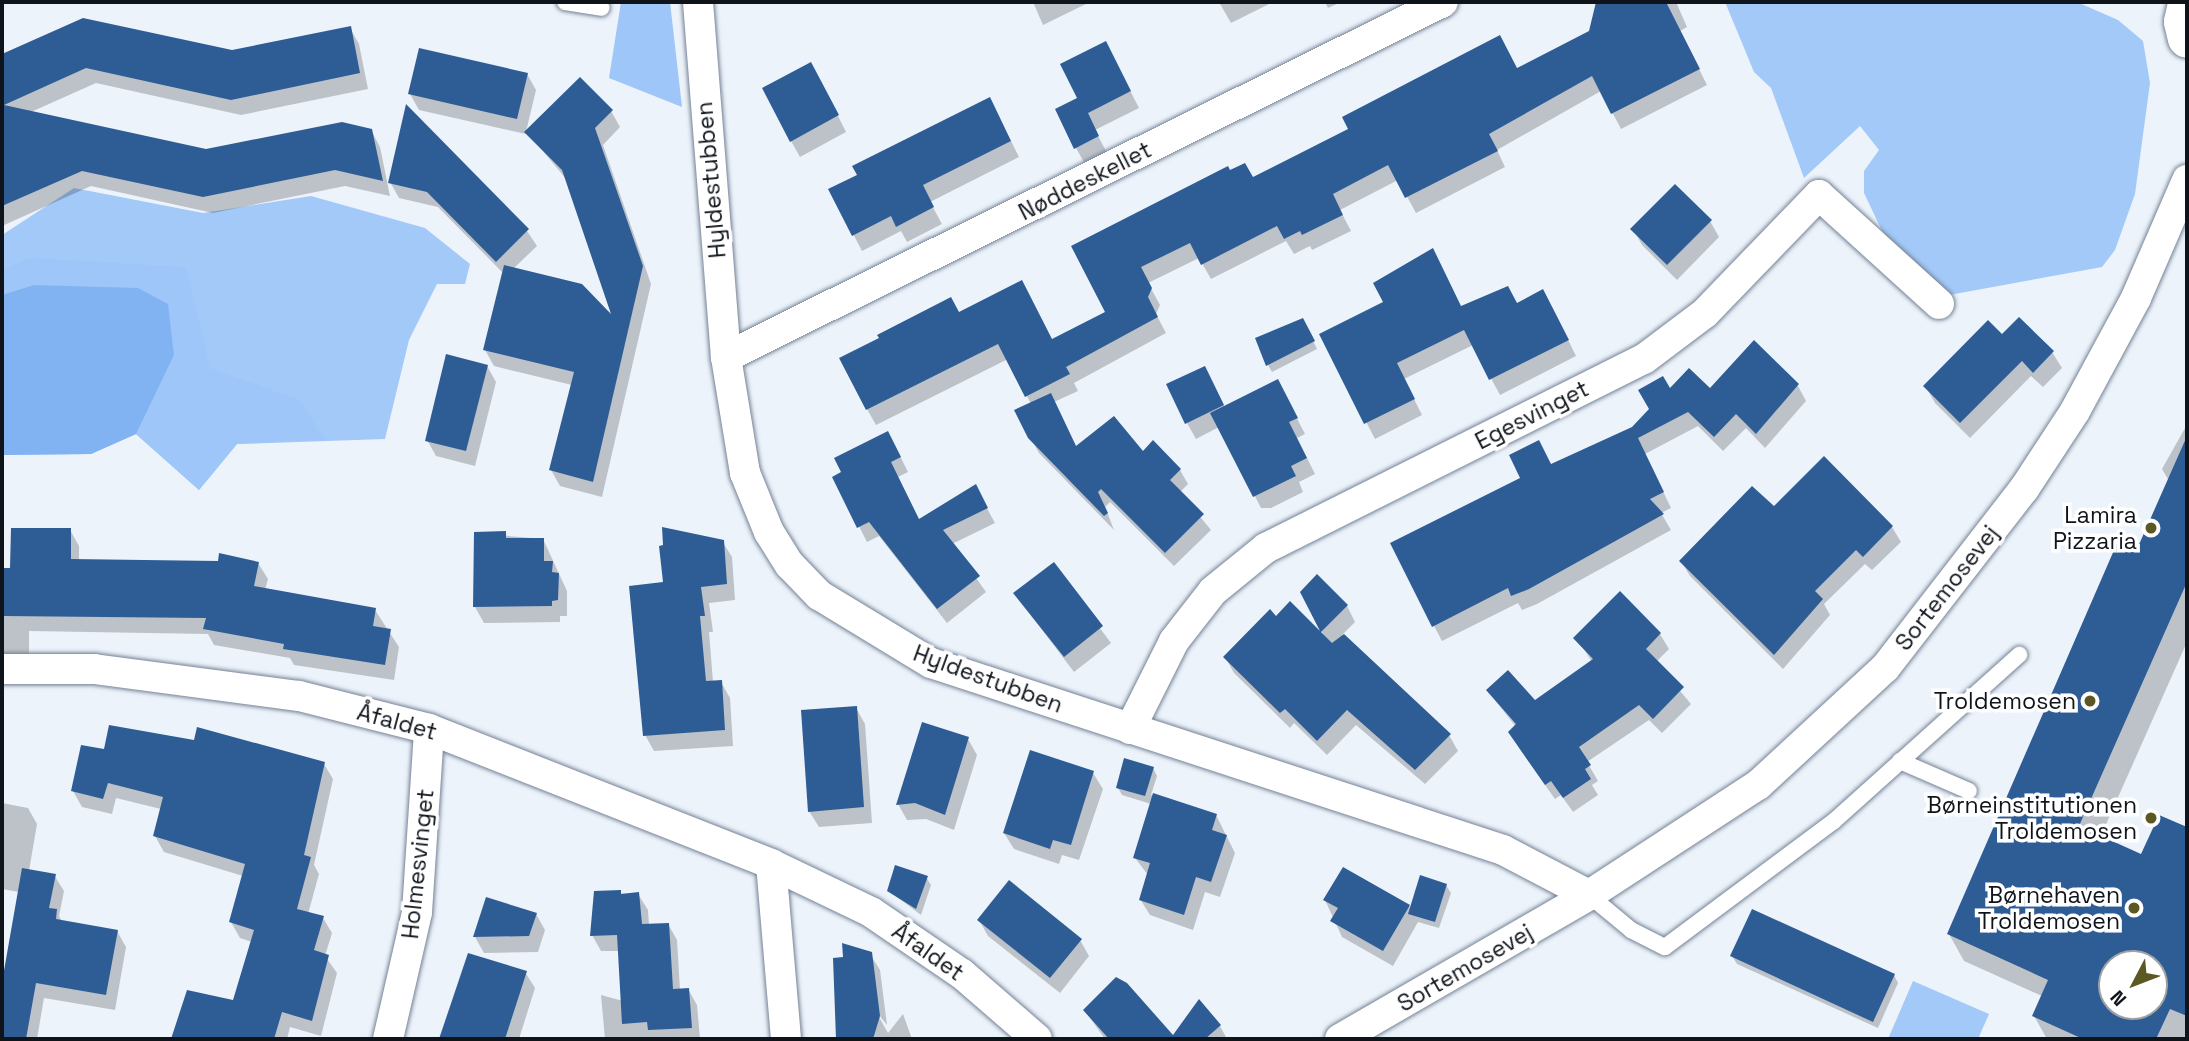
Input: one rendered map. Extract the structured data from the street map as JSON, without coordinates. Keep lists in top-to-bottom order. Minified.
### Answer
{"streets":{"street":["Hyldestubben","Nøddeskellet","Egesvinget","Sortemosevej","Åfaldet","Holmesvinget"]},"crossings":[["Hyldestubben","Nøddeskellet"],["Hyldestubben","Egesvinget"],["Hyldestubben","Sortemosevej"],["Åfaldet","Holmesvinget"]],"places":["Lamira Pizzaria","Troldemosen","Børneinstitutionen Troldemosen","Børnehaven Troldemosen"],"north":"bottom left"}
